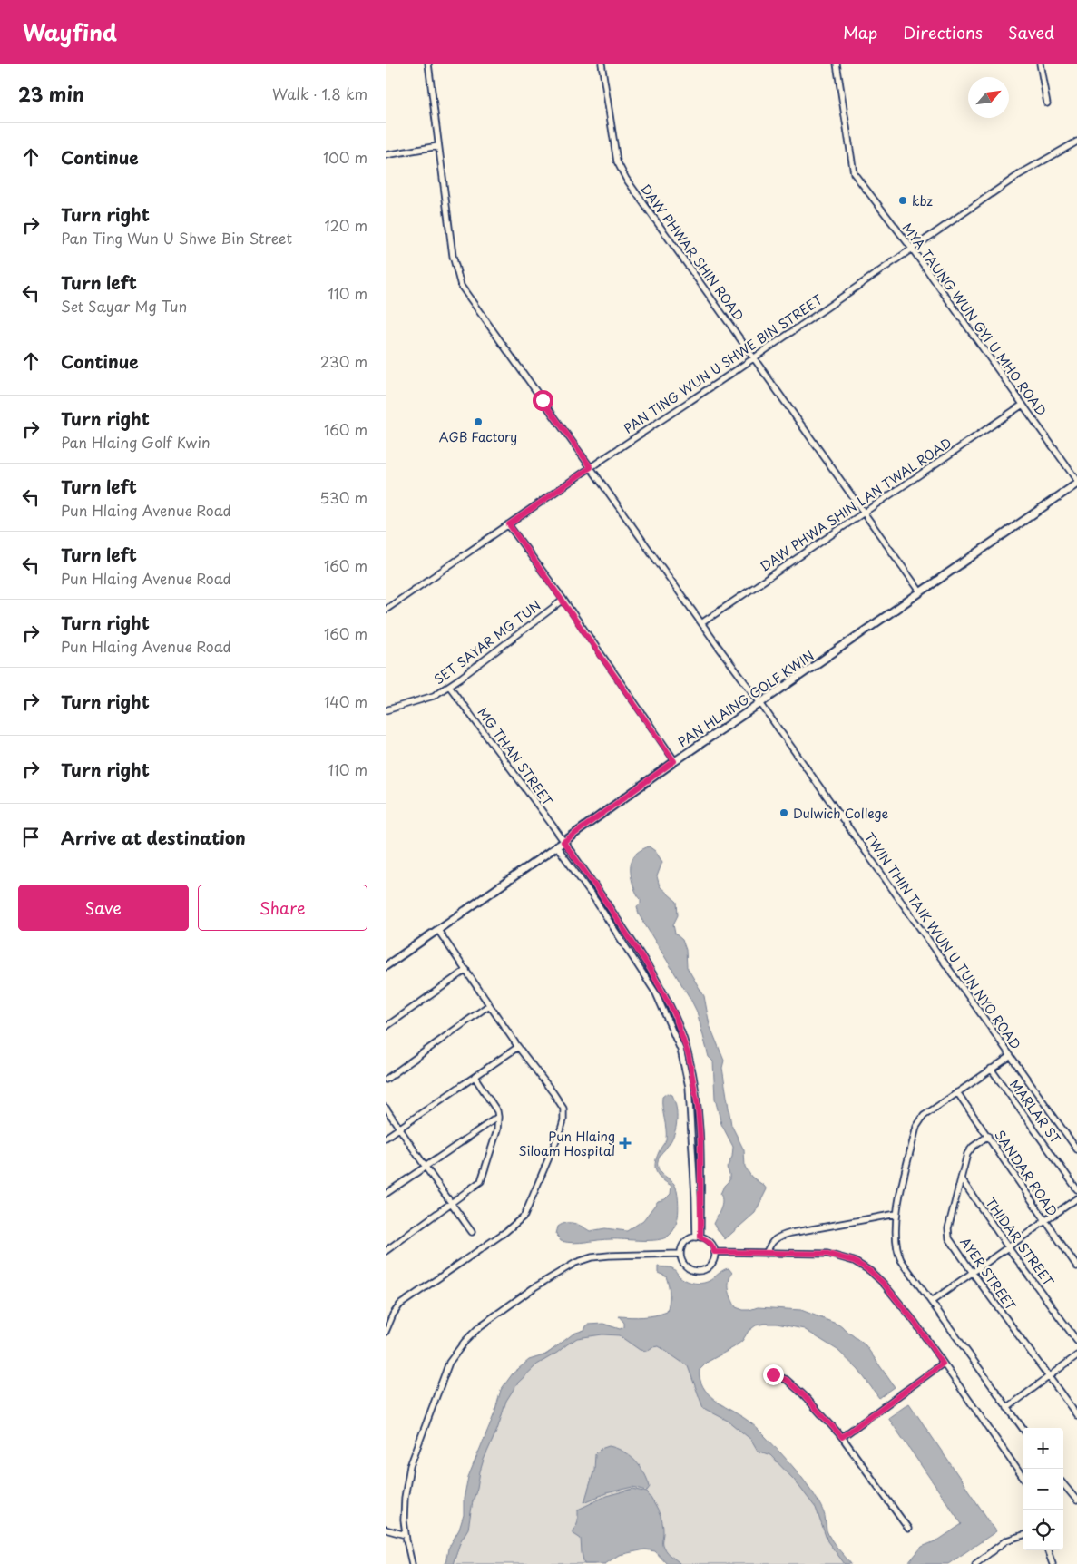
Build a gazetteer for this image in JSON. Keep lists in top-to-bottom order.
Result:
{
  "streets": {
    "street": [
      "DAW PHWAR SHIN ROAD",
      "MYA TAUNG WUN GYI U MHO ROAD",
      "PAN TING WUN U SHWE BIN STREET",
      "DAW PHWA SHIN LAN TWAL ROAD",
      "SET SAYAR MG TUN",
      "PAN HLAING GOLF KWIN",
      "MG THAN STREET",
      "TWIN THIN TAIK WUN U TUN NYO ROAD",
      "MARLAR ST",
      "SANDAR ROAD",
      "THIDAR STREET",
      "AYER STREET"
    ]
  },
  "crossings": [
    ["DAW PHWAR SHIN ROAD", "PAN TING WUN U SHWE BIN STREET"],
    ["DAW PHWAR SHIN ROAD", "DAW PHWA SHIN LAN TWAL ROAD"],
    ["DAW PHWAR SHIN ROAD", "PAN HLAING GOLF KWIN"],
    ["MYA TAUNG WUN GYI U MHO ROAD", "PAN TING WUN U SHWE BIN STREET"],
    ["MYA TAUNG WUN GYI U MHO ROAD", "DAW PHWA SHIN LAN TWAL ROAD"],
    ["MYA TAUNG WUN GYI U MHO ROAD", "PAN HLAING GOLF KWIN"],
    ["PAN TING WUN U SHWE BIN STREET", "TWIN THIN TAIK WUN U TUN NYO ROAD"],
    ["DAW PHWA SHIN LAN TWAL ROAD", "TWIN THIN TAIK WUN U TUN NYO ROAD"],
    ["SET SAYAR MG TUN", "MG THAN STREET"],
    ["PAN HLAING GOLF KWIN", "MG THAN STREET"],
    ["PAN HLAING GOLF KWIN", "TWIN THIN TAIK WUN U TUN NYO ROAD"],
    ["SANDAR ROAD", "AYER STREET"],
    ["THIDAR STREET", "AYER STREET"]
  ],
  "places": {
    "other": ["kbz", "AGB Factory", "Dulwich College"],
    "health": ["Pun Hlaing Siloam Hospital"]
  },
  "north": "top right",
  "page": {
    "header": "Wayfind",
    "nav": ["Map", "Directions", "Saved"],
    "heading": ["23 min", "Walk · 1.8 km"],
    "list": [
      ["Continue", "100 m"],
      ["Turn right", "Pan Ting Wun U Shwe Bin Street", "120 m"],
      ["Turn left", "Set Sayar Mg Tun", "110 m"],
      ["Continue", "230 m"],
      ["Turn right", "Pan Hlaing Golf Kwin", "160 m"],
      ["Turn left", "Pun Hlaing Avenue Road", "530 m"],
      ["Turn left", "Pun Hlaing Avenue Road", "160 m"],
      ["Turn right", "Pun Hlaing Avenue Road", "160 m"],
      ["Turn right", "140 m"],
      ["Turn right", "110 m"],
      "Arrive at destination"
    ],
    "buttons": ["Save", "Share"],
    "map_buttons": ["+", "−"]
  }
}
